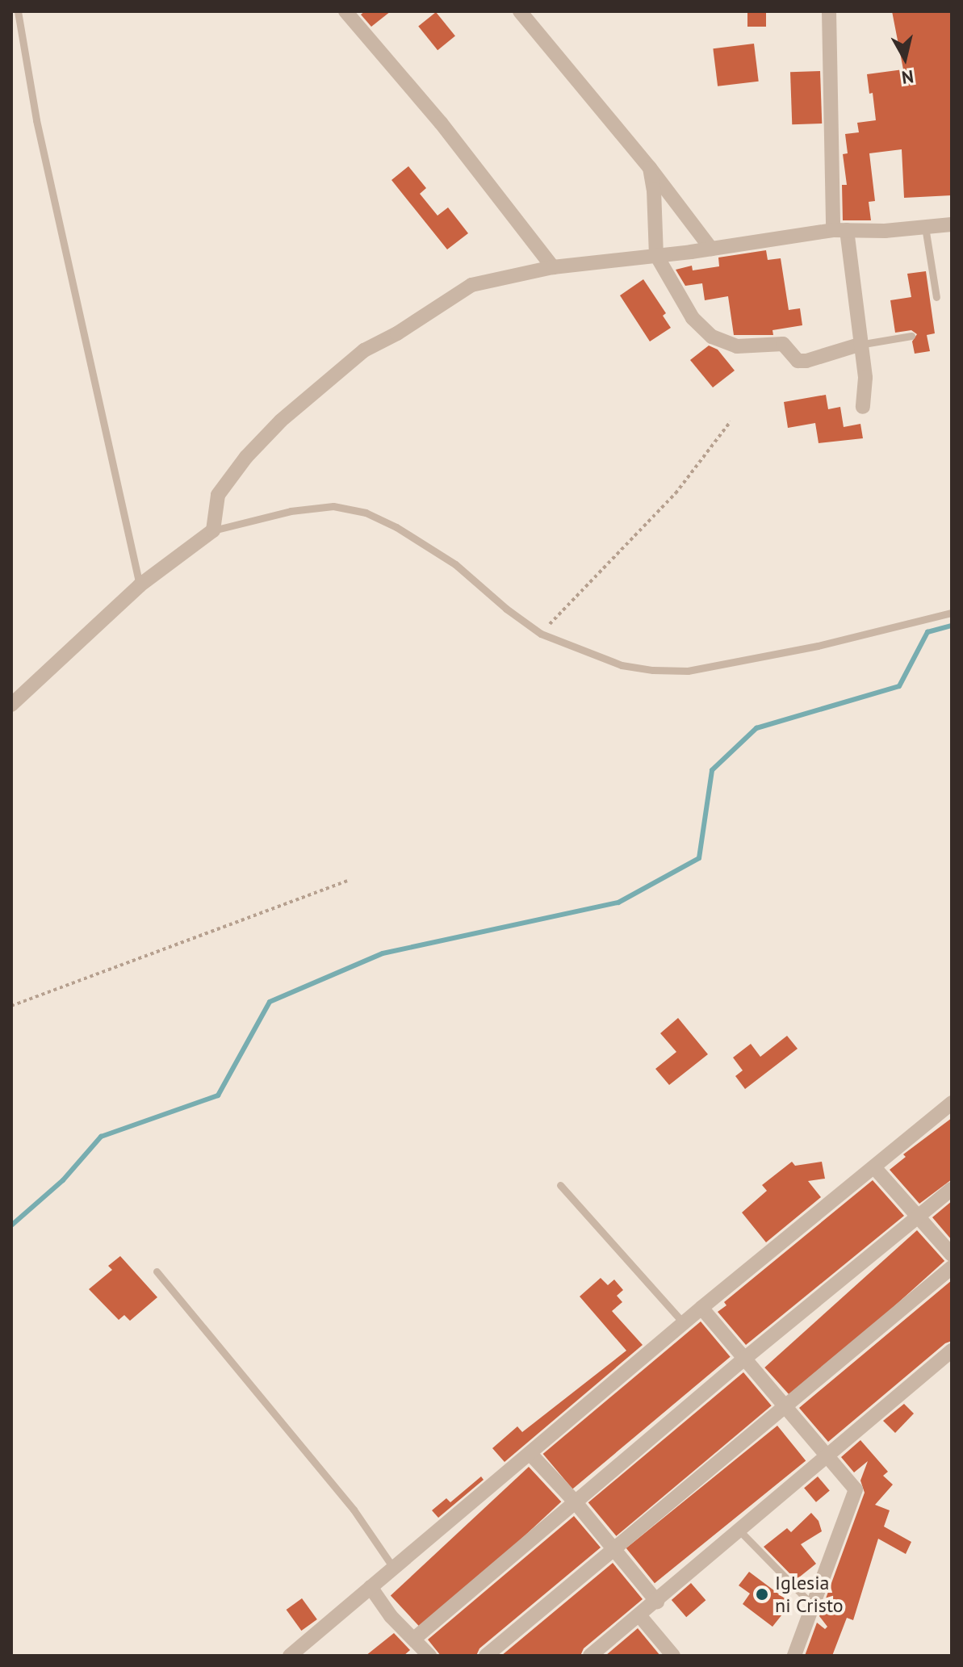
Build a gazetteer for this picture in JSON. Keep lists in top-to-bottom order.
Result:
{
  "places": ["Iglesia ni Cristo"],
  "north": "bottom"
}
